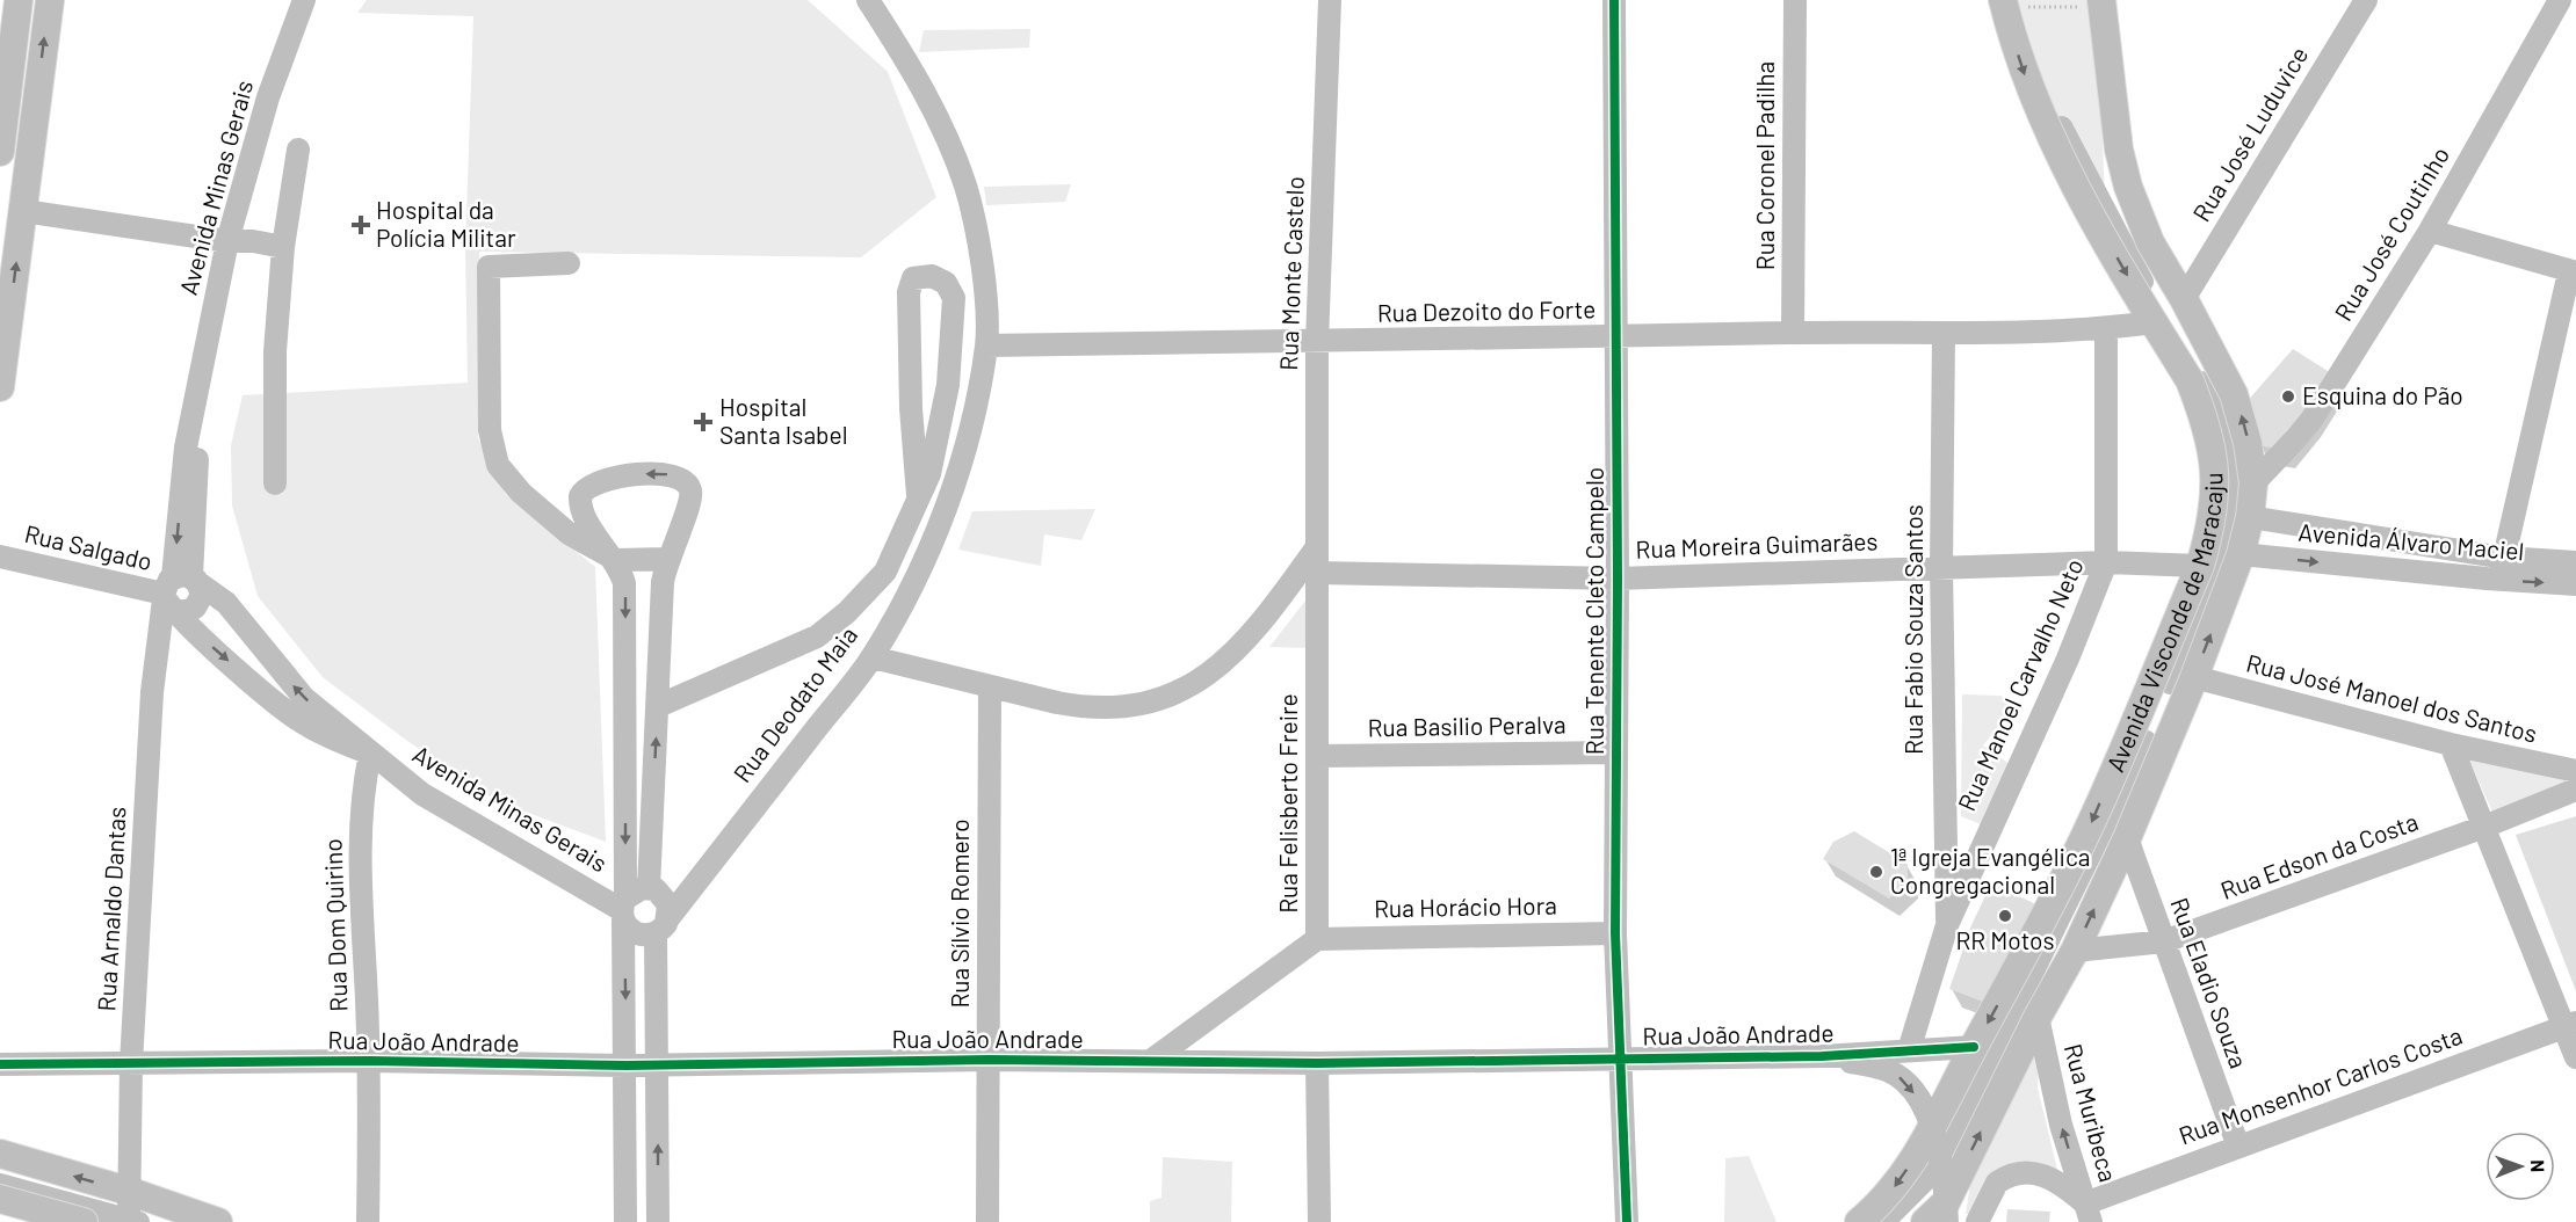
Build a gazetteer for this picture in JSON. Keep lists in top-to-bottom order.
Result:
{
  "streets": {
    "main road": ["Avenida Visconde de Maracaju"],
    "street": [
      "Rua José Luduvice",
      "Rua Coronel Padilha",
      "Avenida Minas Gerais",
      "Rua José Coutinho",
      "Rua Monte Castelo",
      "Rua Dezoito do Forte",
      "Avenida Álvaro Maciel",
      "Rua Moreira Guimarães",
      "Rua Salgado",
      "Rua Tenente Cleto Campelo",
      "Rua Fabio Souza Santos",
      "Rua Manoel Carvalho Neto",
      "Rua José Manoel dos Santos",
      "Rua Deodato Maia",
      "Rua Basilio Peralva",
      "Rua Felisberto Freire",
      "Rua Edson da Costa",
      "Rua Horácio Hora",
      "Rua Arnaldo Dantas",
      "Rua Sílvio Romero",
      "Rua Dom Quirino",
      "Rua Eladio Souza",
      "Rua João Andrade",
      "Rua Monsenhor Carlos Costa",
      "Rua Muribeca"
    ]
  },
  "crossings": [
    ["Rua José Luduvice", "Avenida Visconde de Maracaju"],
    ["Rua Coronel Padilha", "Rua Dezoito do Forte"],
    ["Avenida Minas Gerais", "Rua Salgado"],
    ["Avenida Minas Gerais", "Rua Deodato Maia"],
    ["Avenida Minas Gerais", "Rua Arnaldo Dantas"],
    ["Avenida Minas Gerais", "Rua Dom Quirino"],
    ["Rua José Coutinho", "Avenida Visconde de Maracaju"],
    ["Rua Monte Castelo", "Rua Dezoito do Forte"],
    ["Rua Monte Castelo", "Rua Felisberto Freire"],
    ["Rua Dezoito do Forte", "Rua Tenente Cleto Campelo"],
    ["Rua Dezoito do Forte", "Avenida Visconde de Maracaju"],
    ["Rua Dezoito do Forte", "Rua Fabio Souza Santos"],
    ["Rua Dezoito do Forte", "Rua Manoel Carvalho Neto"],
    ["Rua Dezoito do Forte", "Rua Deodato Maia"],
    ["Avenida Álvaro Maciel", "Avenida Visconde de Maracaju"],
    ["Rua Moreira Guimarães", "Rua Tenente Cleto Campelo"],
    ["Rua Moreira Guimarães", "Avenida Visconde de Maracaju"],
    ["Rua Moreira Guimarães", "Rua Fabio Souza Santos"],
    ["Rua Moreira Guimarães", "Rua Manoel Carvalho Neto"],
    ["Rua Moreira Guimarães", "Rua Felisberto Freire"],
    ["Rua Salgado", "Rua Arnaldo Dantas"],
    ["Rua Tenente Cleto Campelo", "Rua Basilio Peralva"],
    ["Rua Tenente Cleto Campelo", "Rua Horácio Hora"],
    ["Rua Tenente Cleto Campelo", "Rua João Andrade"],
    ["Avenida Visconde de Maracaju", "Rua José Manoel dos Santos"],
    ["Avenida Visconde de Maracaju", "Rua Edson da Costa"],
    ["Avenida Visconde de Maracaju", "Rua Eladio Souza"],
    ["Avenida Visconde de Maracaju", "Rua João Andrade"],
    ["Avenida Visconde de Maracaju", "Rua Muribeca"],
    ["Rua Fabio Souza Santos", "Rua Manoel Carvalho Neto"],
    ["Rua Manoel Carvalho Neto", "Rua João Andrade"],
    ["Rua Basilio Peralva", "Rua Felisberto Freire"],
    ["Rua Felisberto Freire", "Rua Horácio Hora"],
    ["Rua Felisberto Freire", "Rua João Andrade"],
    ["Rua Edson da Costa", "Rua Eladio Souza"],
    ["Rua Arnaldo Dantas", "Rua João Andrade"],
    ["Rua Sílvio Romero", "Rua João Andrade"],
    ["Rua Dom Quirino", "Rua João Andrade"],
    ["Rua Eladio Souza", "Rua Monsenhor Carlos Costa"],
    ["Rua Monsenhor Carlos Costa", "Rua Muribeca"]
  ],
  "places": {
    "health": ["Hospital da Polícia Militar", "Hospital Santa Isabel"],
    "other": ["Esquina do Pão", "1ª Igreja Evangélica Congregacional", "RR Motos"]
  },
  "north": "right"
}
